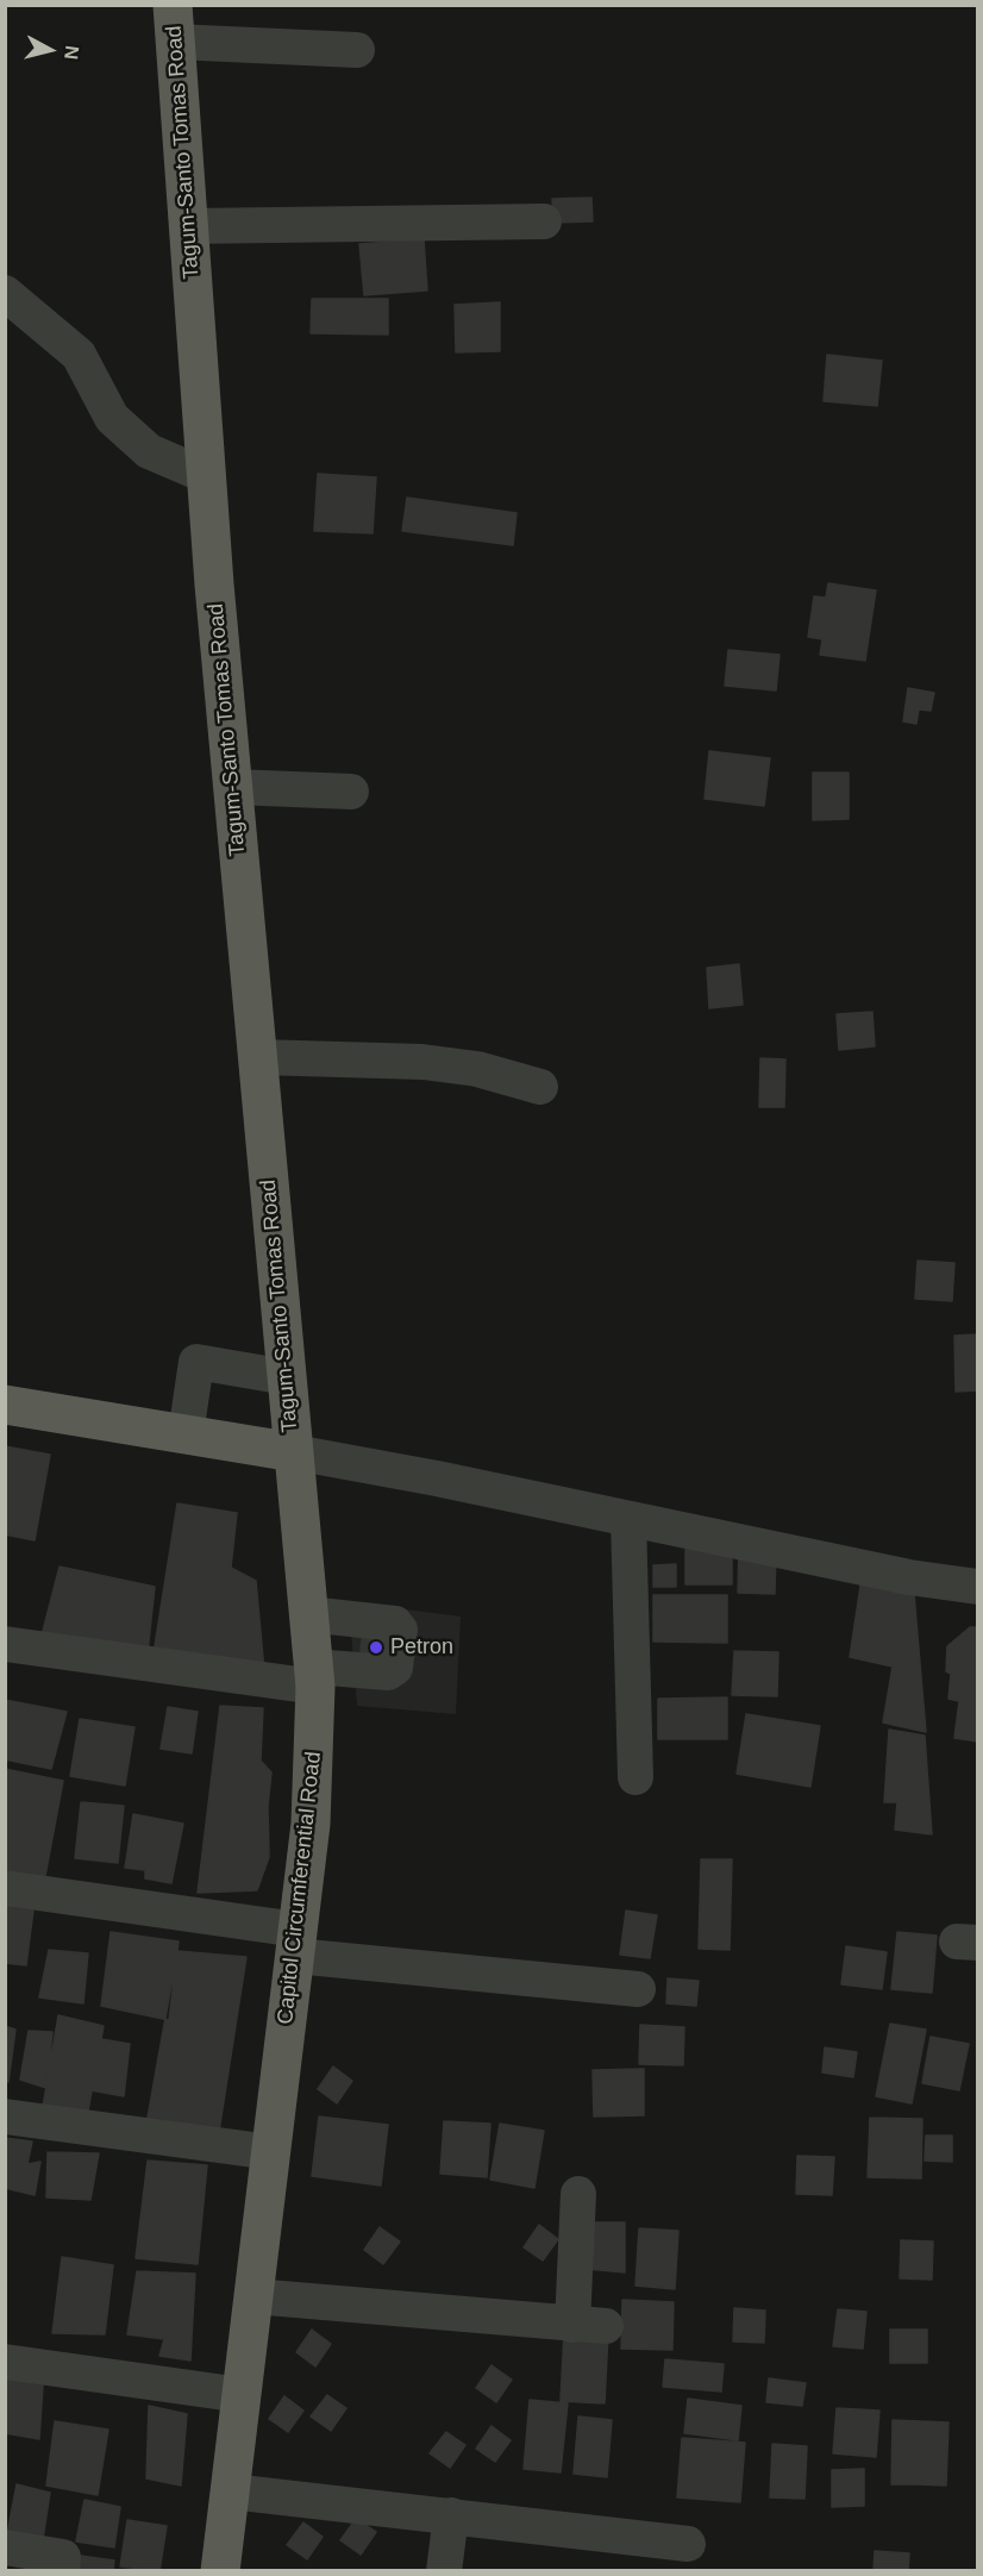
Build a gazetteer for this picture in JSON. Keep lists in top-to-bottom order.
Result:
{
  "streets": {
    "main road": ["Tagum-Santo Tomas Road", "Capitol Circumferential Road"]
  },
  "crossings": [
    ["Tagum-Santo Tomas Road", "Capitol Circumferential Road"]
  ],
  "places": ["Petron"],
  "north": "right"
}
